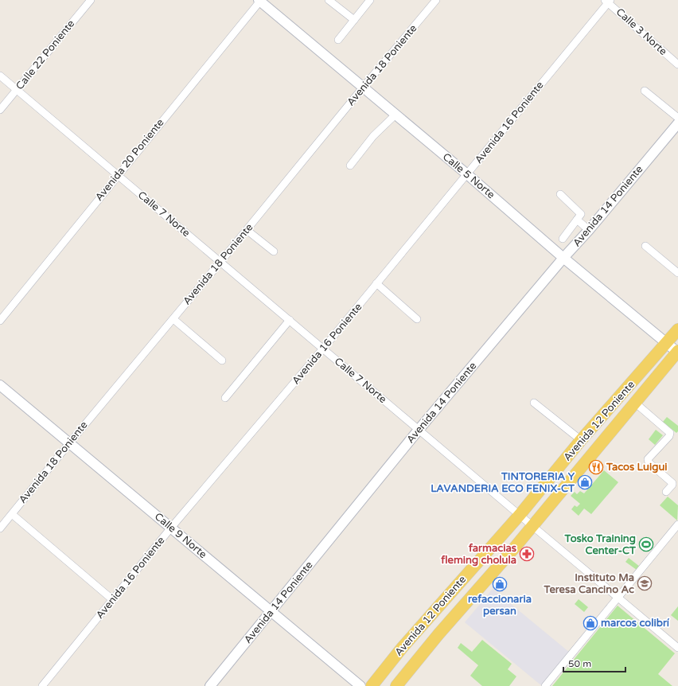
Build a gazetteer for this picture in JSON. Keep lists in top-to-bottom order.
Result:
{
  "streets": {
    "main road": ["Avenida 12 Poniente"],
    "street": [
      "Calle 3 Norte",
      "Calle 22 Poniente",
      "Avenida 18 Poniente",
      "Avenida 16 Poniente",
      "Avenida 20 Poniente",
      "Calle 5 Norte",
      "Avenida 14 Poniente",
      "Calle 7 Norte",
      "Calle 9 Norte"
    ]
  },
  "crossings": [
    ["Calle 3 Norte", "Avenida 16 Poniente"],
    ["Calle 22 Poniente", "Calle 7 Norte"],
    ["Avenida 18 Poniente", "Calle 5 Norte"],
    ["Avenida 18 Poniente", "Calle 7 Norte"],
    ["Avenida 18 Poniente", "Calle 9 Norte"],
    ["Avenida 16 Poniente", "Calle 5 Norte"],
    ["Avenida 16 Poniente", "Calle 7 Norte"],
    ["Avenida 16 Poniente", "Calle 9 Norte"],
    ["Avenida 20 Poniente", "Calle 5 Norte"],
    ["Avenida 20 Poniente", "Calle 7 Norte"],
    ["Calle 5 Norte", "Avenida 14 Poniente"],
    ["Calle 5 Norte", "Avenida 12 Poniente"],
    ["Avenida 14 Poniente", "Calle 7 Norte"],
    ["Avenida 14 Poniente", "Calle 9 Norte"],
    ["Calle 7 Norte", "Avenida 12 Poniente"]
  ],
  "places": {
    "restaurant": ["Tacos Luigui"],
    "shop": ["TINTORERIA Y LAVANDERIA ECO FENIX-CT", "refaccionaria persan", "marcos colibrí"],
    "sports": ["Tosko Training Center-CT"],
    "pharmacy": ["farmacias fleming cholula"],
    "school or university": ["Instituto Ma Teresa Cancino Ac"]
  },
  "scale_bar": "50 m"
}
